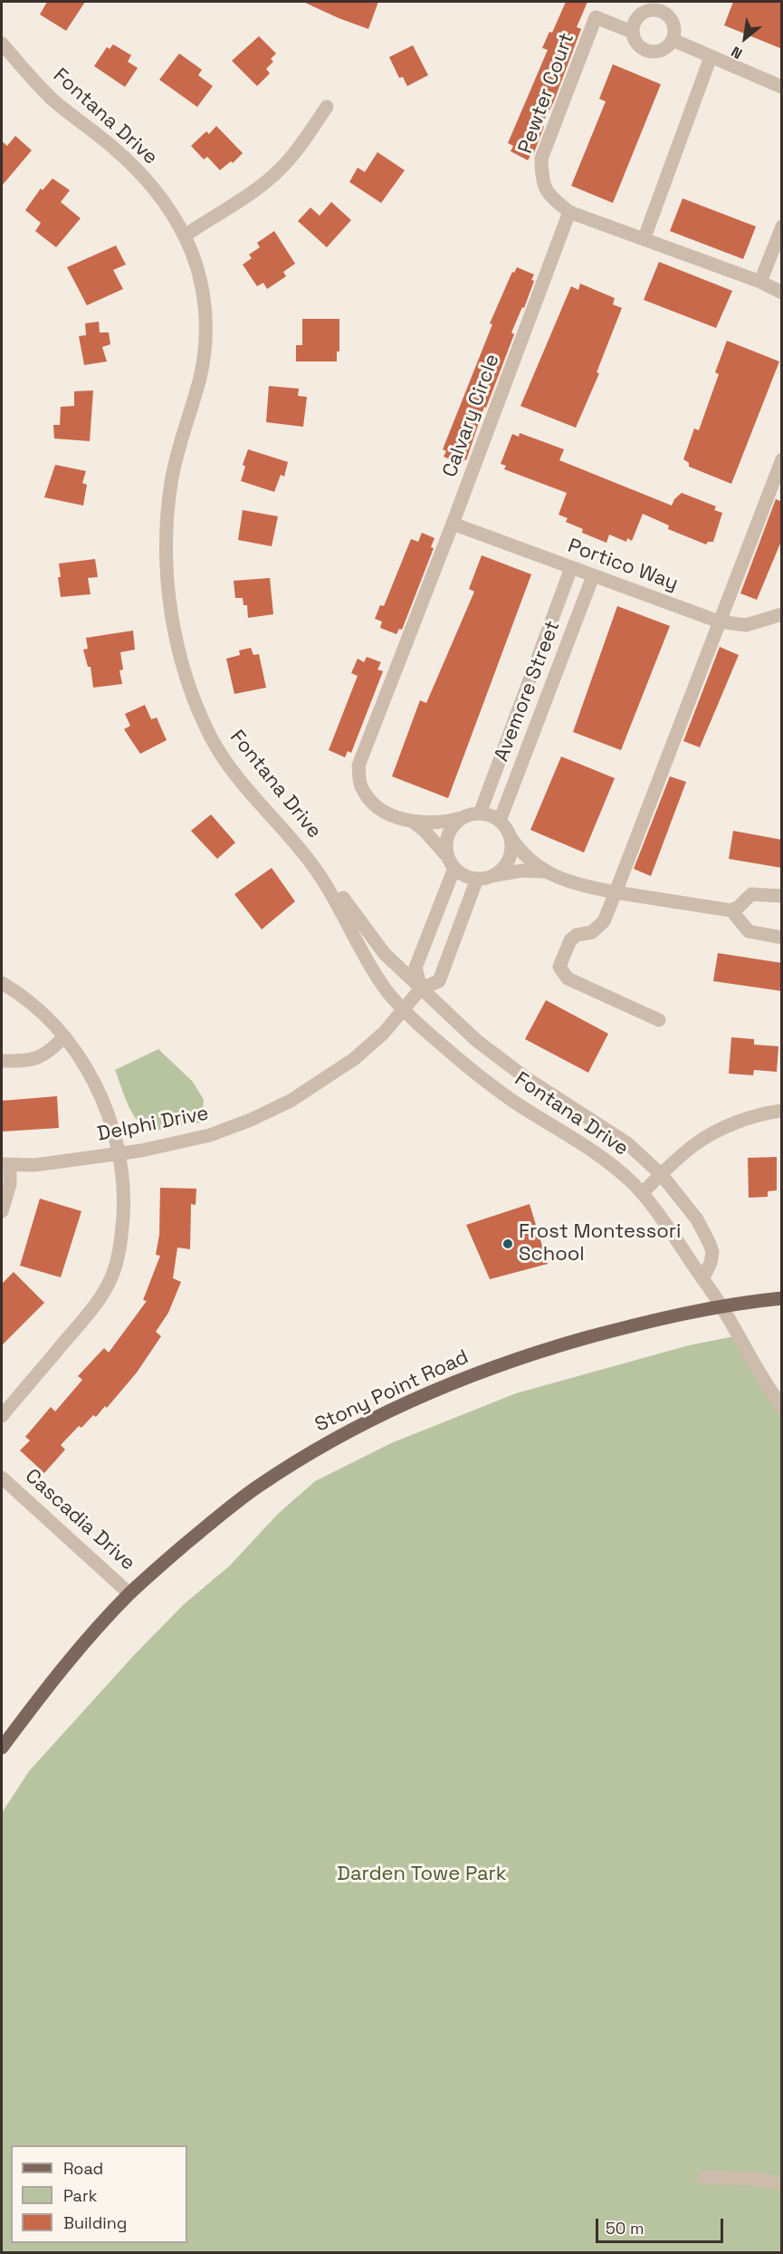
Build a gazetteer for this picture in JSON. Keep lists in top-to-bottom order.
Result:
{
  "streets": {
    "main road": ["Stony Point Road"],
    "street": [
      "Pewter Court",
      "Fontana Drive",
      "Calvary Circle",
      "Portico Way",
      "Avemore Street",
      "Delphi Drive",
      "Cascadia Drive"
    ]
  },
  "crossings": [
    ["Pewter Court", "Calvary Circle"],
    ["Fontana Drive", "Delphi Drive"],
    ["Fontana Drive", "Stony Point Road"],
    ["Calvary Circle", "Portico Way"],
    ["Calvary Circle", "Avemore Street"],
    ["Portico Way", "Avemore Street"],
    ["Stony Point Road", "Cascadia Drive"]
  ],
  "parks": ["Darden Towe Park"],
  "places": ["Frost Montessori School"],
  "legend": ["Road", "Park", "Building"],
  "scale_bar": "50 m",
  "north": "bottom left"
}
